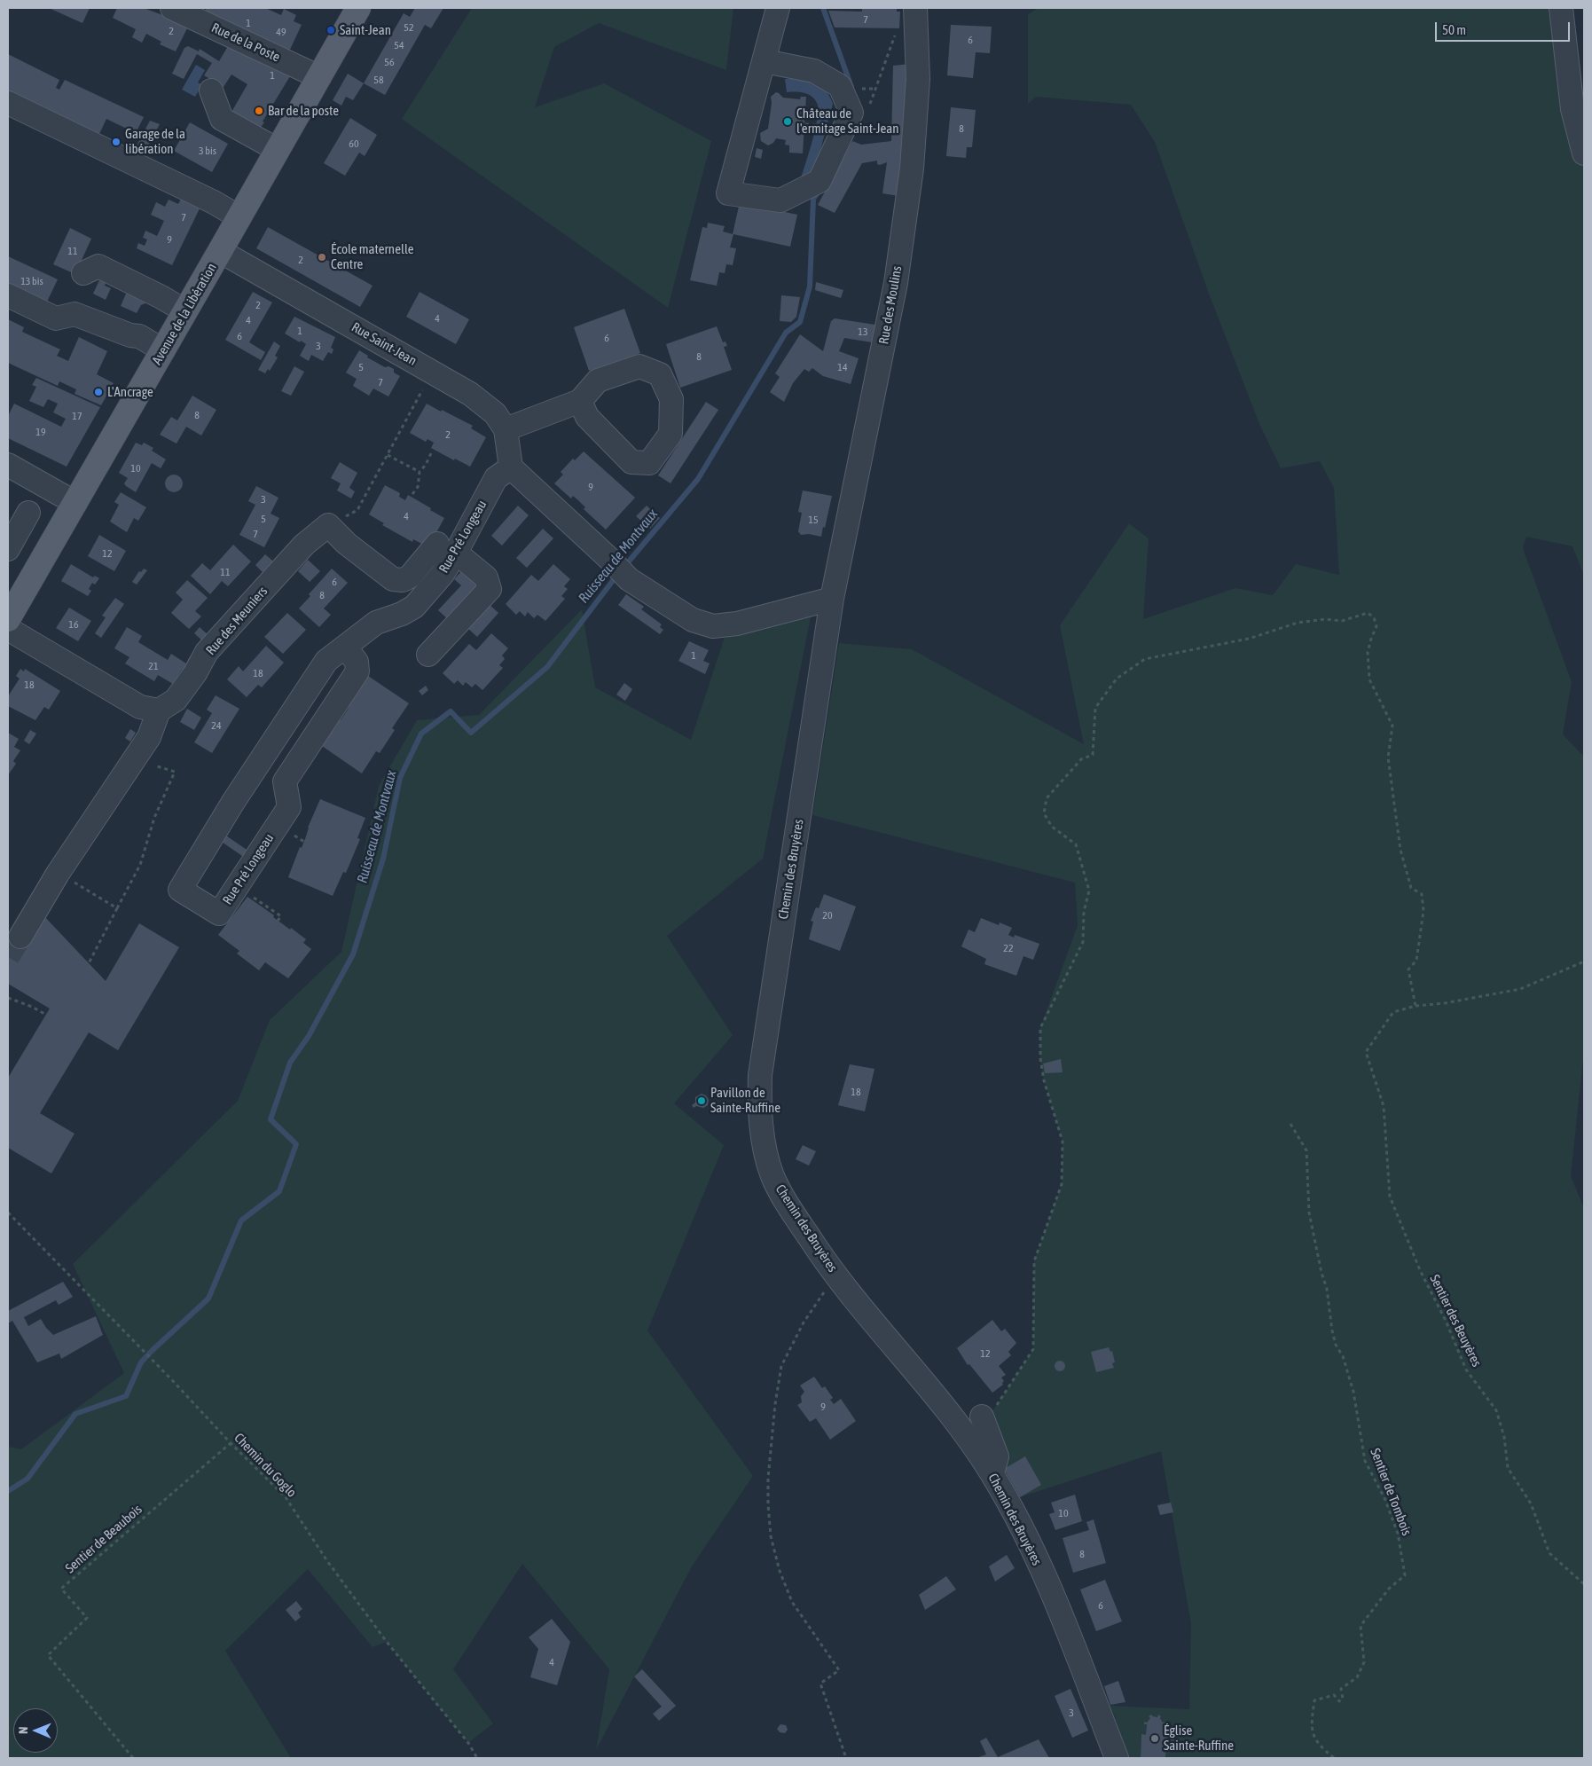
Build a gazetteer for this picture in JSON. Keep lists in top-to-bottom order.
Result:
{
  "streets": {
    "main road": ["Avenue de la Libération"],
    "street": [
      "Rue de la Poste",
      "Rue des Moulins",
      "Rue Saint-Jean",
      "Rue Pré Longeau",
      "Rue des Meuniers",
      "Chemin des Bruyères"
    ],
    "path": [
      "Sentier des Beuyères",
      "Chemin du Goglo",
      "Sentier de Tombois",
      "Sentier de Beaubois"
    ]
  },
  "crossings": [
    ["Rue de la Poste", "Avenue de la Libération"],
    ["Rue des Moulins", "Chemin des Bruyères"],
    ["Avenue de la Libération", "Rue Saint-Jean"],
    ["Rue Saint-Jean", "Rue Pré Longeau"],
    ["Chemin du Goglo", "Sentier de Beaubois"]
  ],
  "water": ["Ruisseau de Montvaux"],
  "places": [
    "Saint-Jean",
    "Bar de la poste",
    "Château de l'ermitage Saint-Jean",
    "Garage de la libération",
    "École maternelle Centre",
    "L'Ancrage",
    "Pavillon de Sainte-Ruffine",
    "Église Sainte-Ruffine"
  ],
  "house_numbers": [
    "7",
    "1",
    "52",
    "2",
    "49",
    "6",
    "54",
    "56",
    "1",
    "58",
    "8",
    "60",
    "3 bis",
    "7",
    "9",
    "11",
    "2",
    "13 bis",
    "2",
    "4",
    "4",
    "1",
    "13",
    "6",
    "6",
    "3",
    "8",
    "5",
    "14",
    "7",
    "8",
    "17",
    "19",
    "2",
    "10",
    "9",
    "3",
    "4",
    "5",
    "15",
    "7",
    "12",
    "11",
    "6",
    "8",
    "16",
    "1",
    "21",
    "18",
    "18",
    "24",
    "20",
    "22",
    "18",
    "12",
    "9",
    "10",
    "8",
    "6",
    "4",
    "3"
  ],
  "scale_bar": "50 m",
  "north": "left"
}
